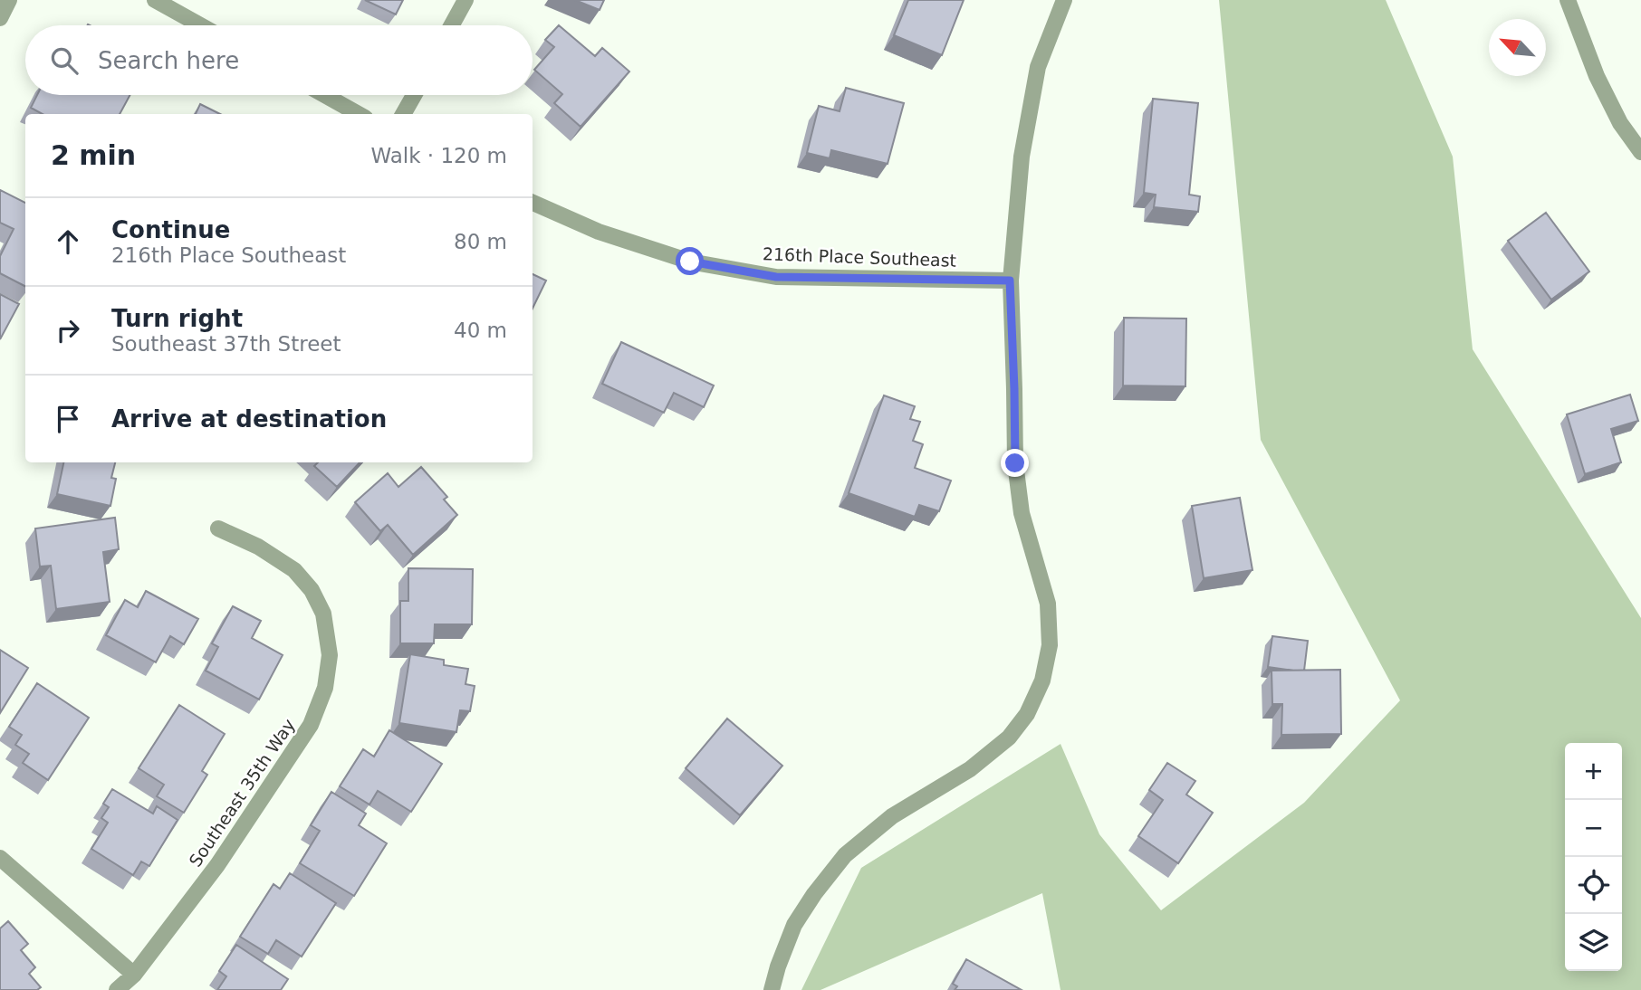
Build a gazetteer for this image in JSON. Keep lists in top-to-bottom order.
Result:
{
  "streets": {
    "street": ["216th Place Southeast", "Southeast 35th Way"]
  },
  "north": "top left",
  "page": {
    "search": "Search here",
    "heading": ["2 min", "Walk · 120 m"],
    "list": [
      ["Continue", "216th Place Southeast", "80 m"],
      ["Turn right", "Southeast 37th Street", "40 m"],
      "Arrive at destination"
    ],
    "map_buttons": ["+", "−"]
  }
}
